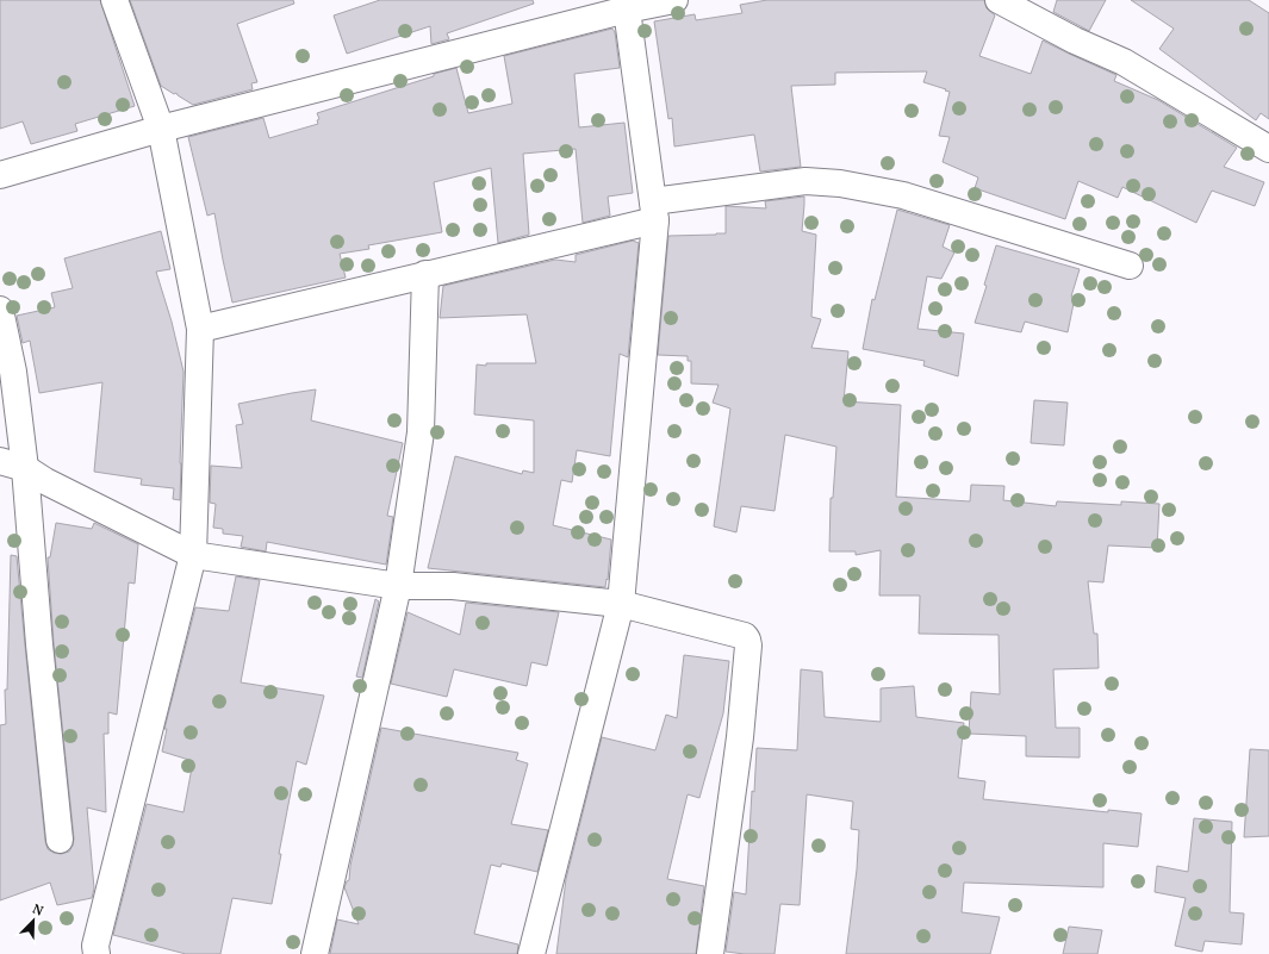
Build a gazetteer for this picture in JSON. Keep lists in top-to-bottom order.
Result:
{
  "north": "top right"
}
